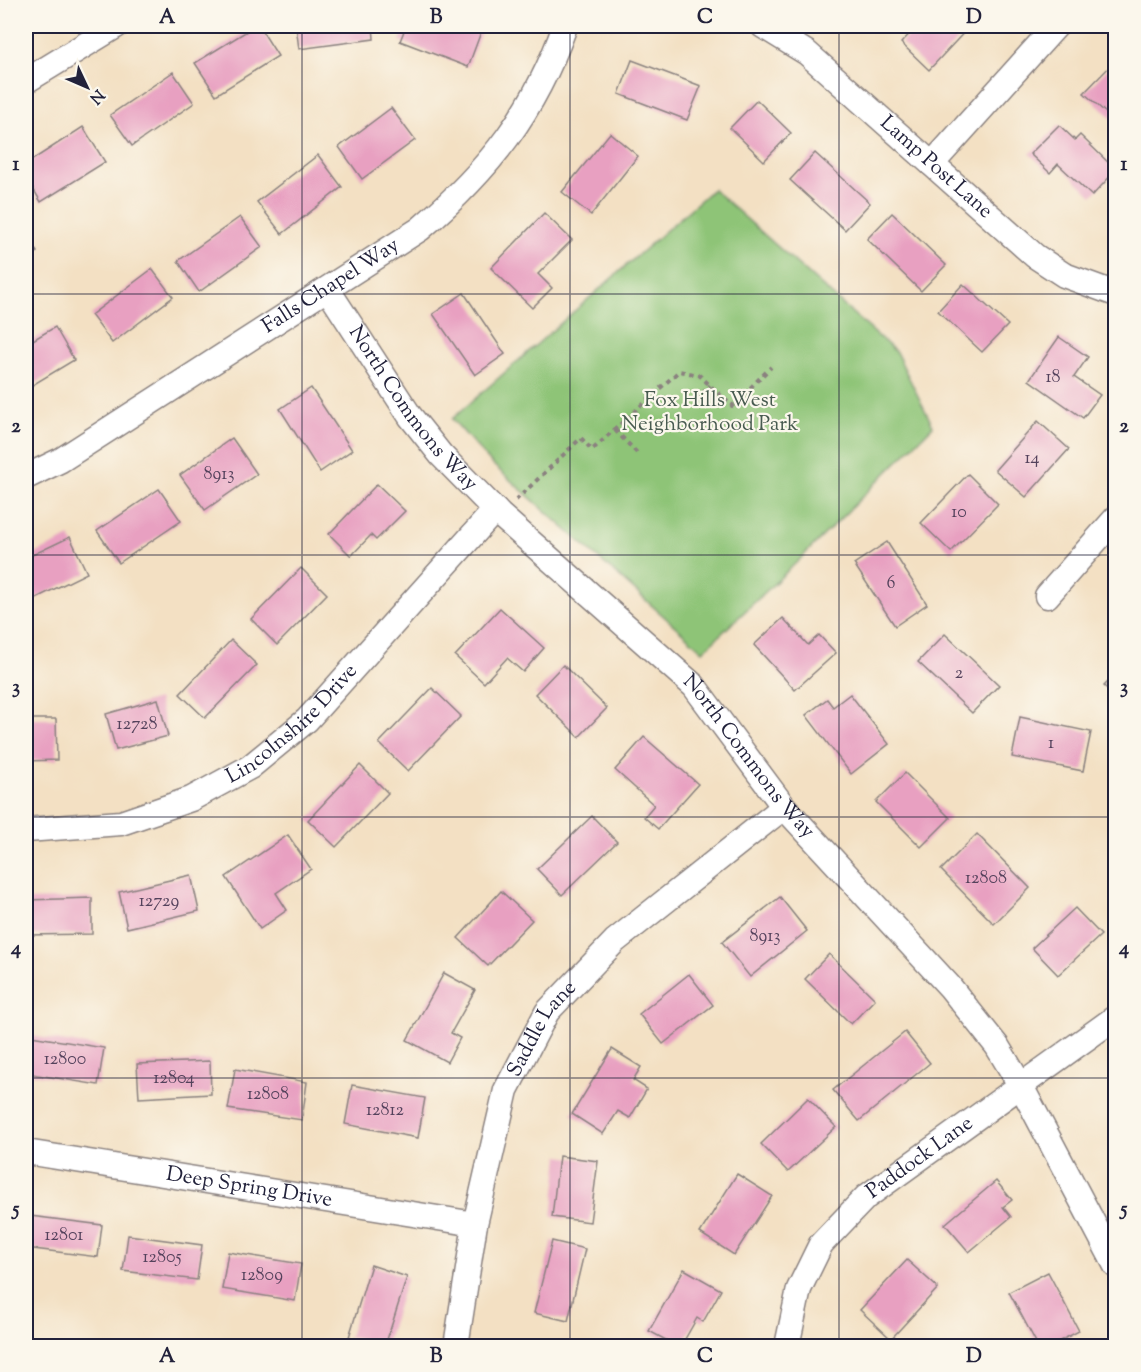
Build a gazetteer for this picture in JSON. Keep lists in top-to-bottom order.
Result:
{
  "streets": {
    "street": [
      "Lamp Post Lane",
      "Falls Chapel Way",
      "North Commons Way",
      "Lincolnshire Drive",
      "Saddle Lane",
      "Paddock Lane",
      "Deep Spring Drive"
    ]
  },
  "crossings": [
    ["Falls Chapel Way", "North Commons Way"],
    ["North Commons Way", "Lincolnshire Drive"],
    ["North Commons Way", "Saddle Lane"],
    ["North Commons Way", "Paddock Lane"],
    ["Saddle Lane", "Deep Spring Drive"]
  ],
  "parks": ["Fox Hills West Neighborhood Park"],
  "house_numbers": [
    "18",
    "14",
    "8913",
    "10",
    "6",
    "2",
    "12728",
    "1",
    "12808",
    "12729",
    "8913",
    "12800",
    "12804",
    "12808",
    "12812",
    "12801",
    "12805",
    "12809"
  ],
  "north": "bottom right",
  "grid": {
    "columns": [
      "A",
      "B",
      "C",
      "D"
    ],
    "rows": [
      "1",
      "2",
      "3",
      "4",
      "5"
    ]
  }
}
